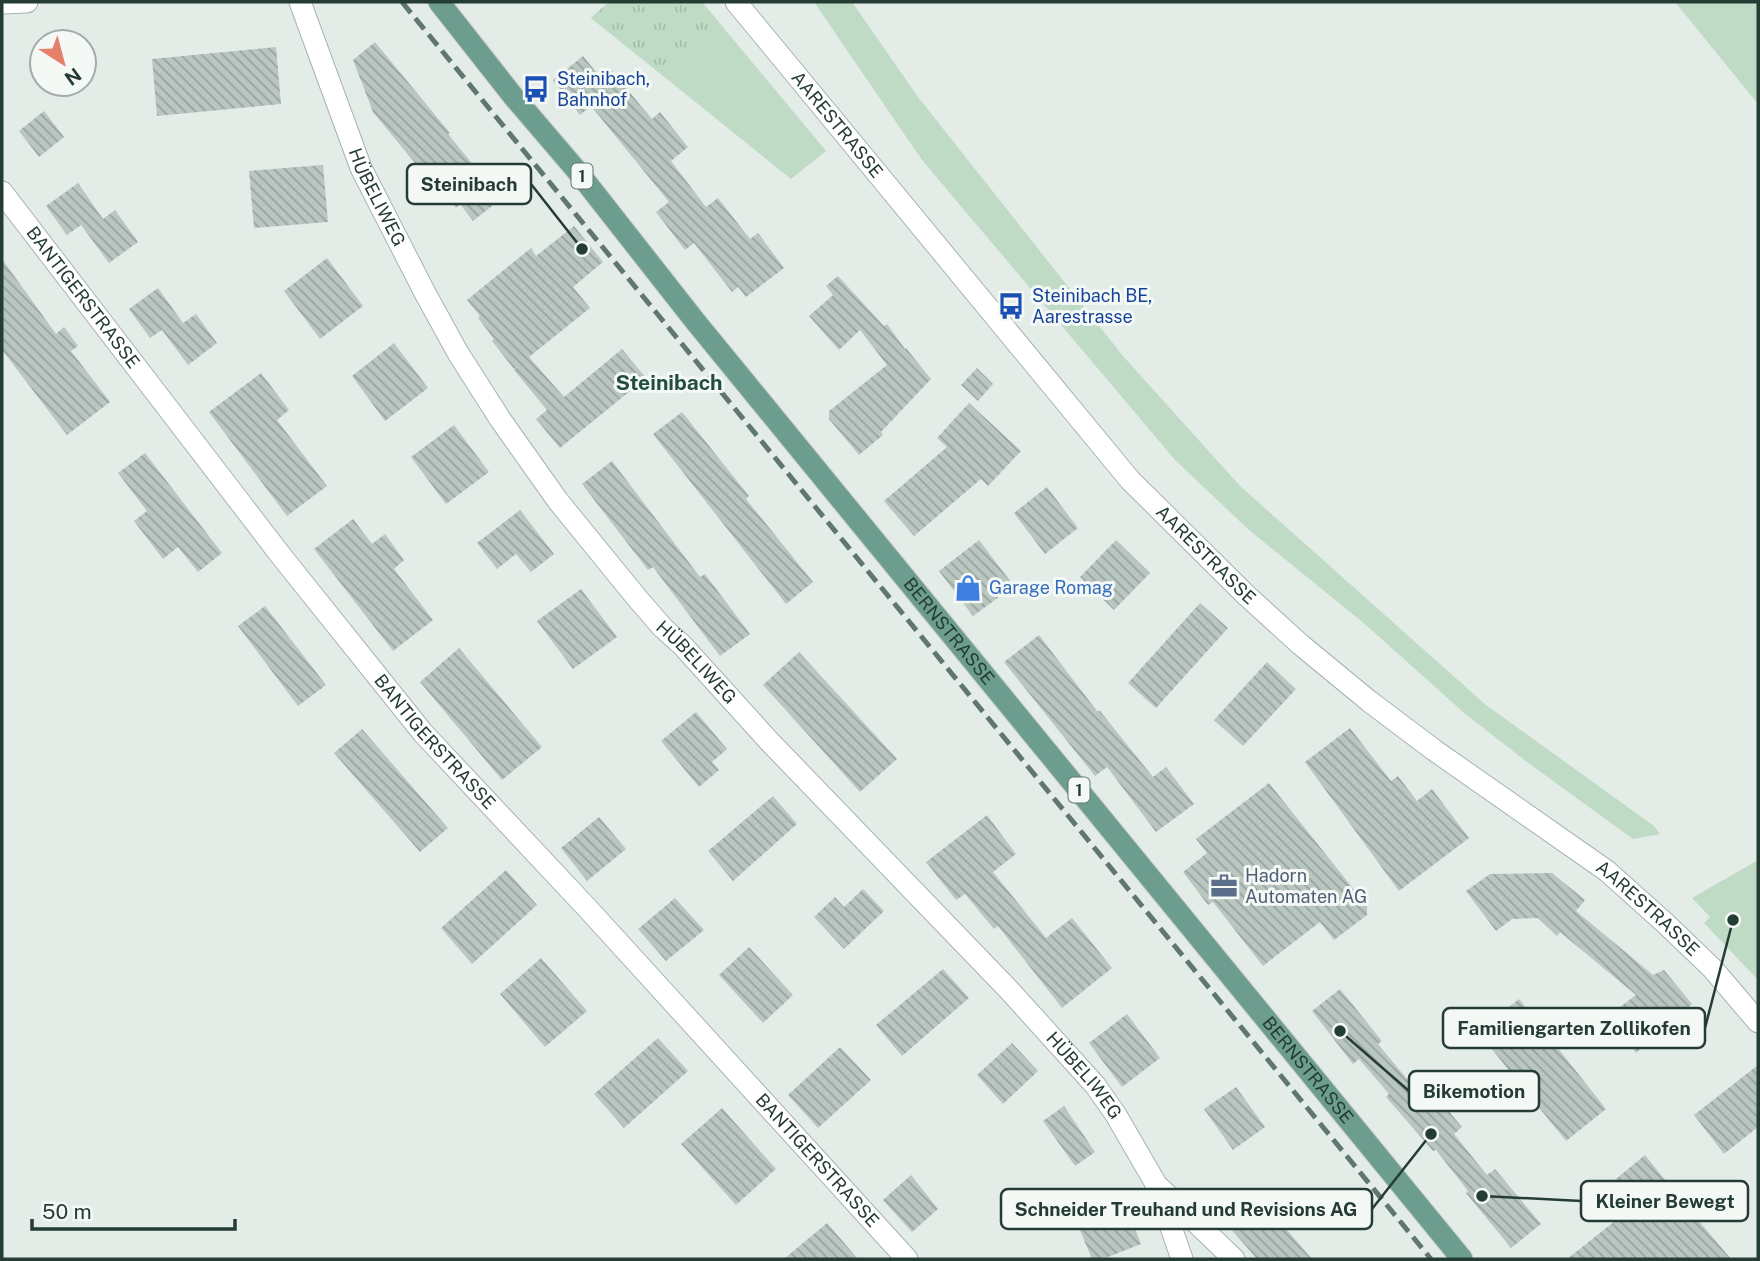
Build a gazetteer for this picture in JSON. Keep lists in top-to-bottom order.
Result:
{
  "streets": {
    "main road": ["1", "BERNSTRASSE"],
    "street": ["AARESTRASSE", "HÜBELIWEG", "BANTIGERSTRASSE"]
  },
  "districts": ["Steinibach"],
  "places": {
    "bus stop": ["Steinibach, Bahnhof", "Steinibach BE, Aarestrasse"],
    "other": [
      "Steinibach",
      "Familiengarten Zollikofen",
      "Bikemotion",
      "Schneider Treuhand und Revisions AG",
      "Kleiner Bewegt"
    ],
    "shop": ["Garage Romag"],
    "office": ["Hadorn Automaten AG"]
  },
  "scale_bar": "50 m",
  "north": "bottom right"
}
